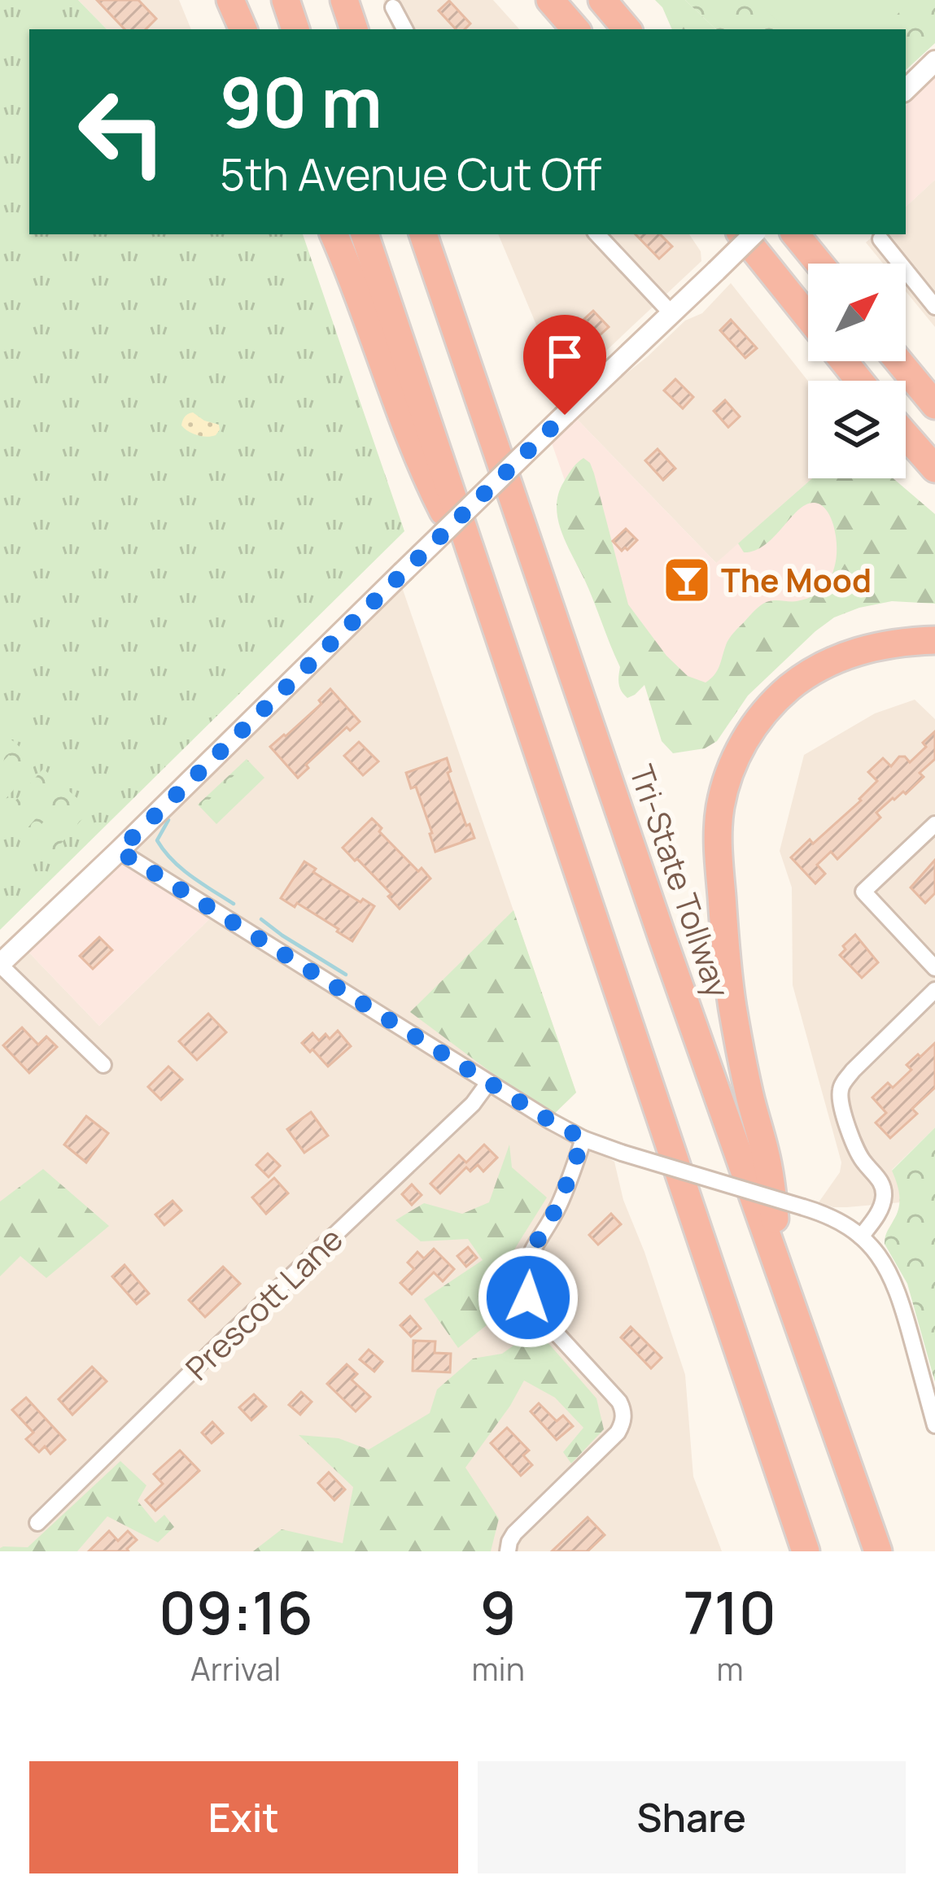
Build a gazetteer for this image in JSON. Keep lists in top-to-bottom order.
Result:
{
  "streets": {
    "highway": ["Tri-State Tollway"],
    "street": ["Prescott Lane"]
  },
  "places": {
    "bar": ["The Mood"]
  },
  "north": "top right",
  "page": {
    "turn": ["90 m", "5th Avenue Cut Off"],
    "eta": [
      "09:16",
      "Arrival",
      "9",
      "min",
      "710",
      "m"
    ],
    "buttons": ["Exit", "Share"]
  }
}
